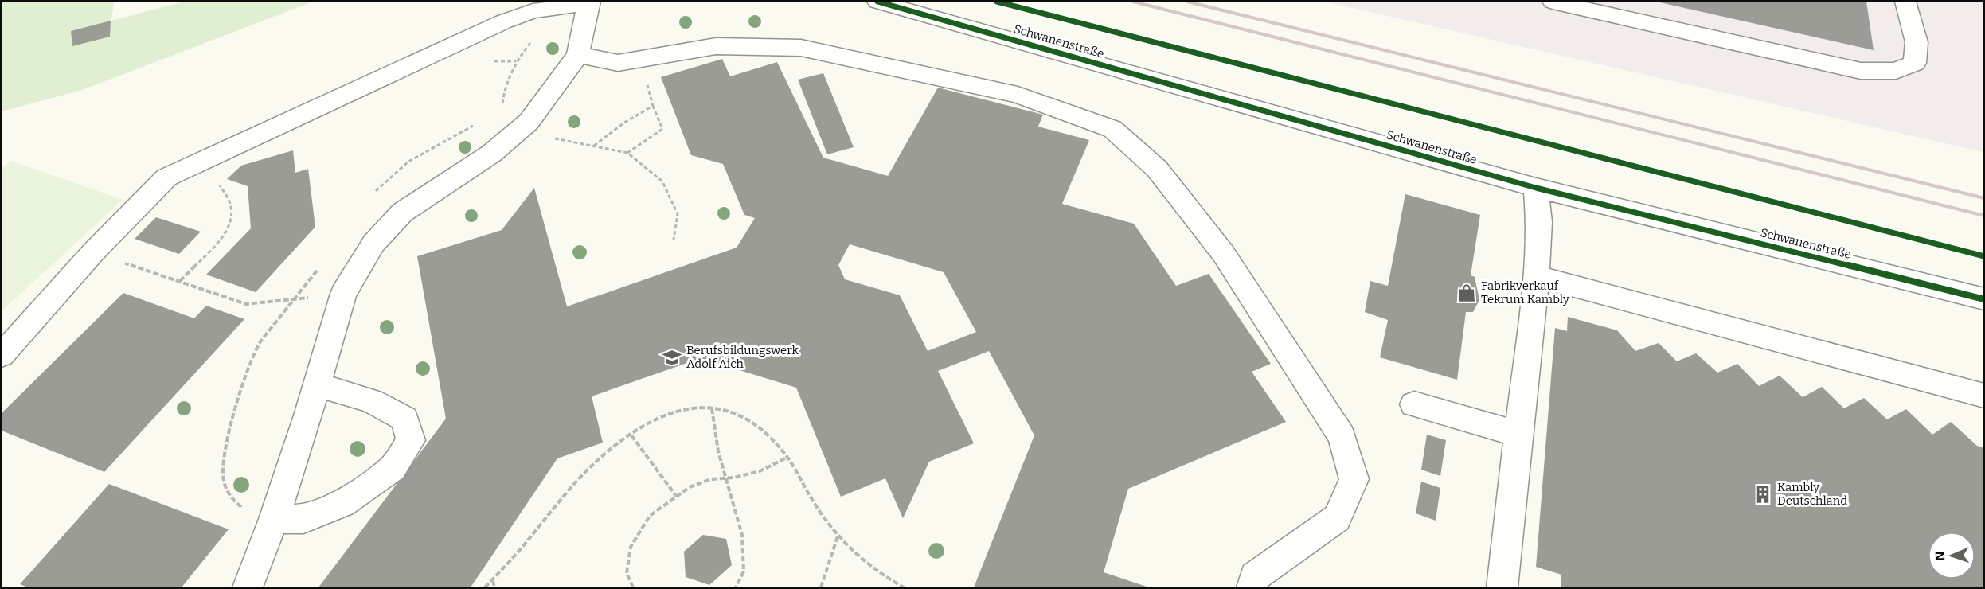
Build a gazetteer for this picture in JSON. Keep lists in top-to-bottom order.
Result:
{
  "streets": {
    "street": ["Schwanenstraße"]
  },
  "places": {
    "shop": ["Fabrikverkauf Tekrum Kambly"],
    "school or university": ["Berufsbildungswerk Adolf Aich"],
    "building": ["Kambly Deutschland"]
  },
  "north": "left"
}
